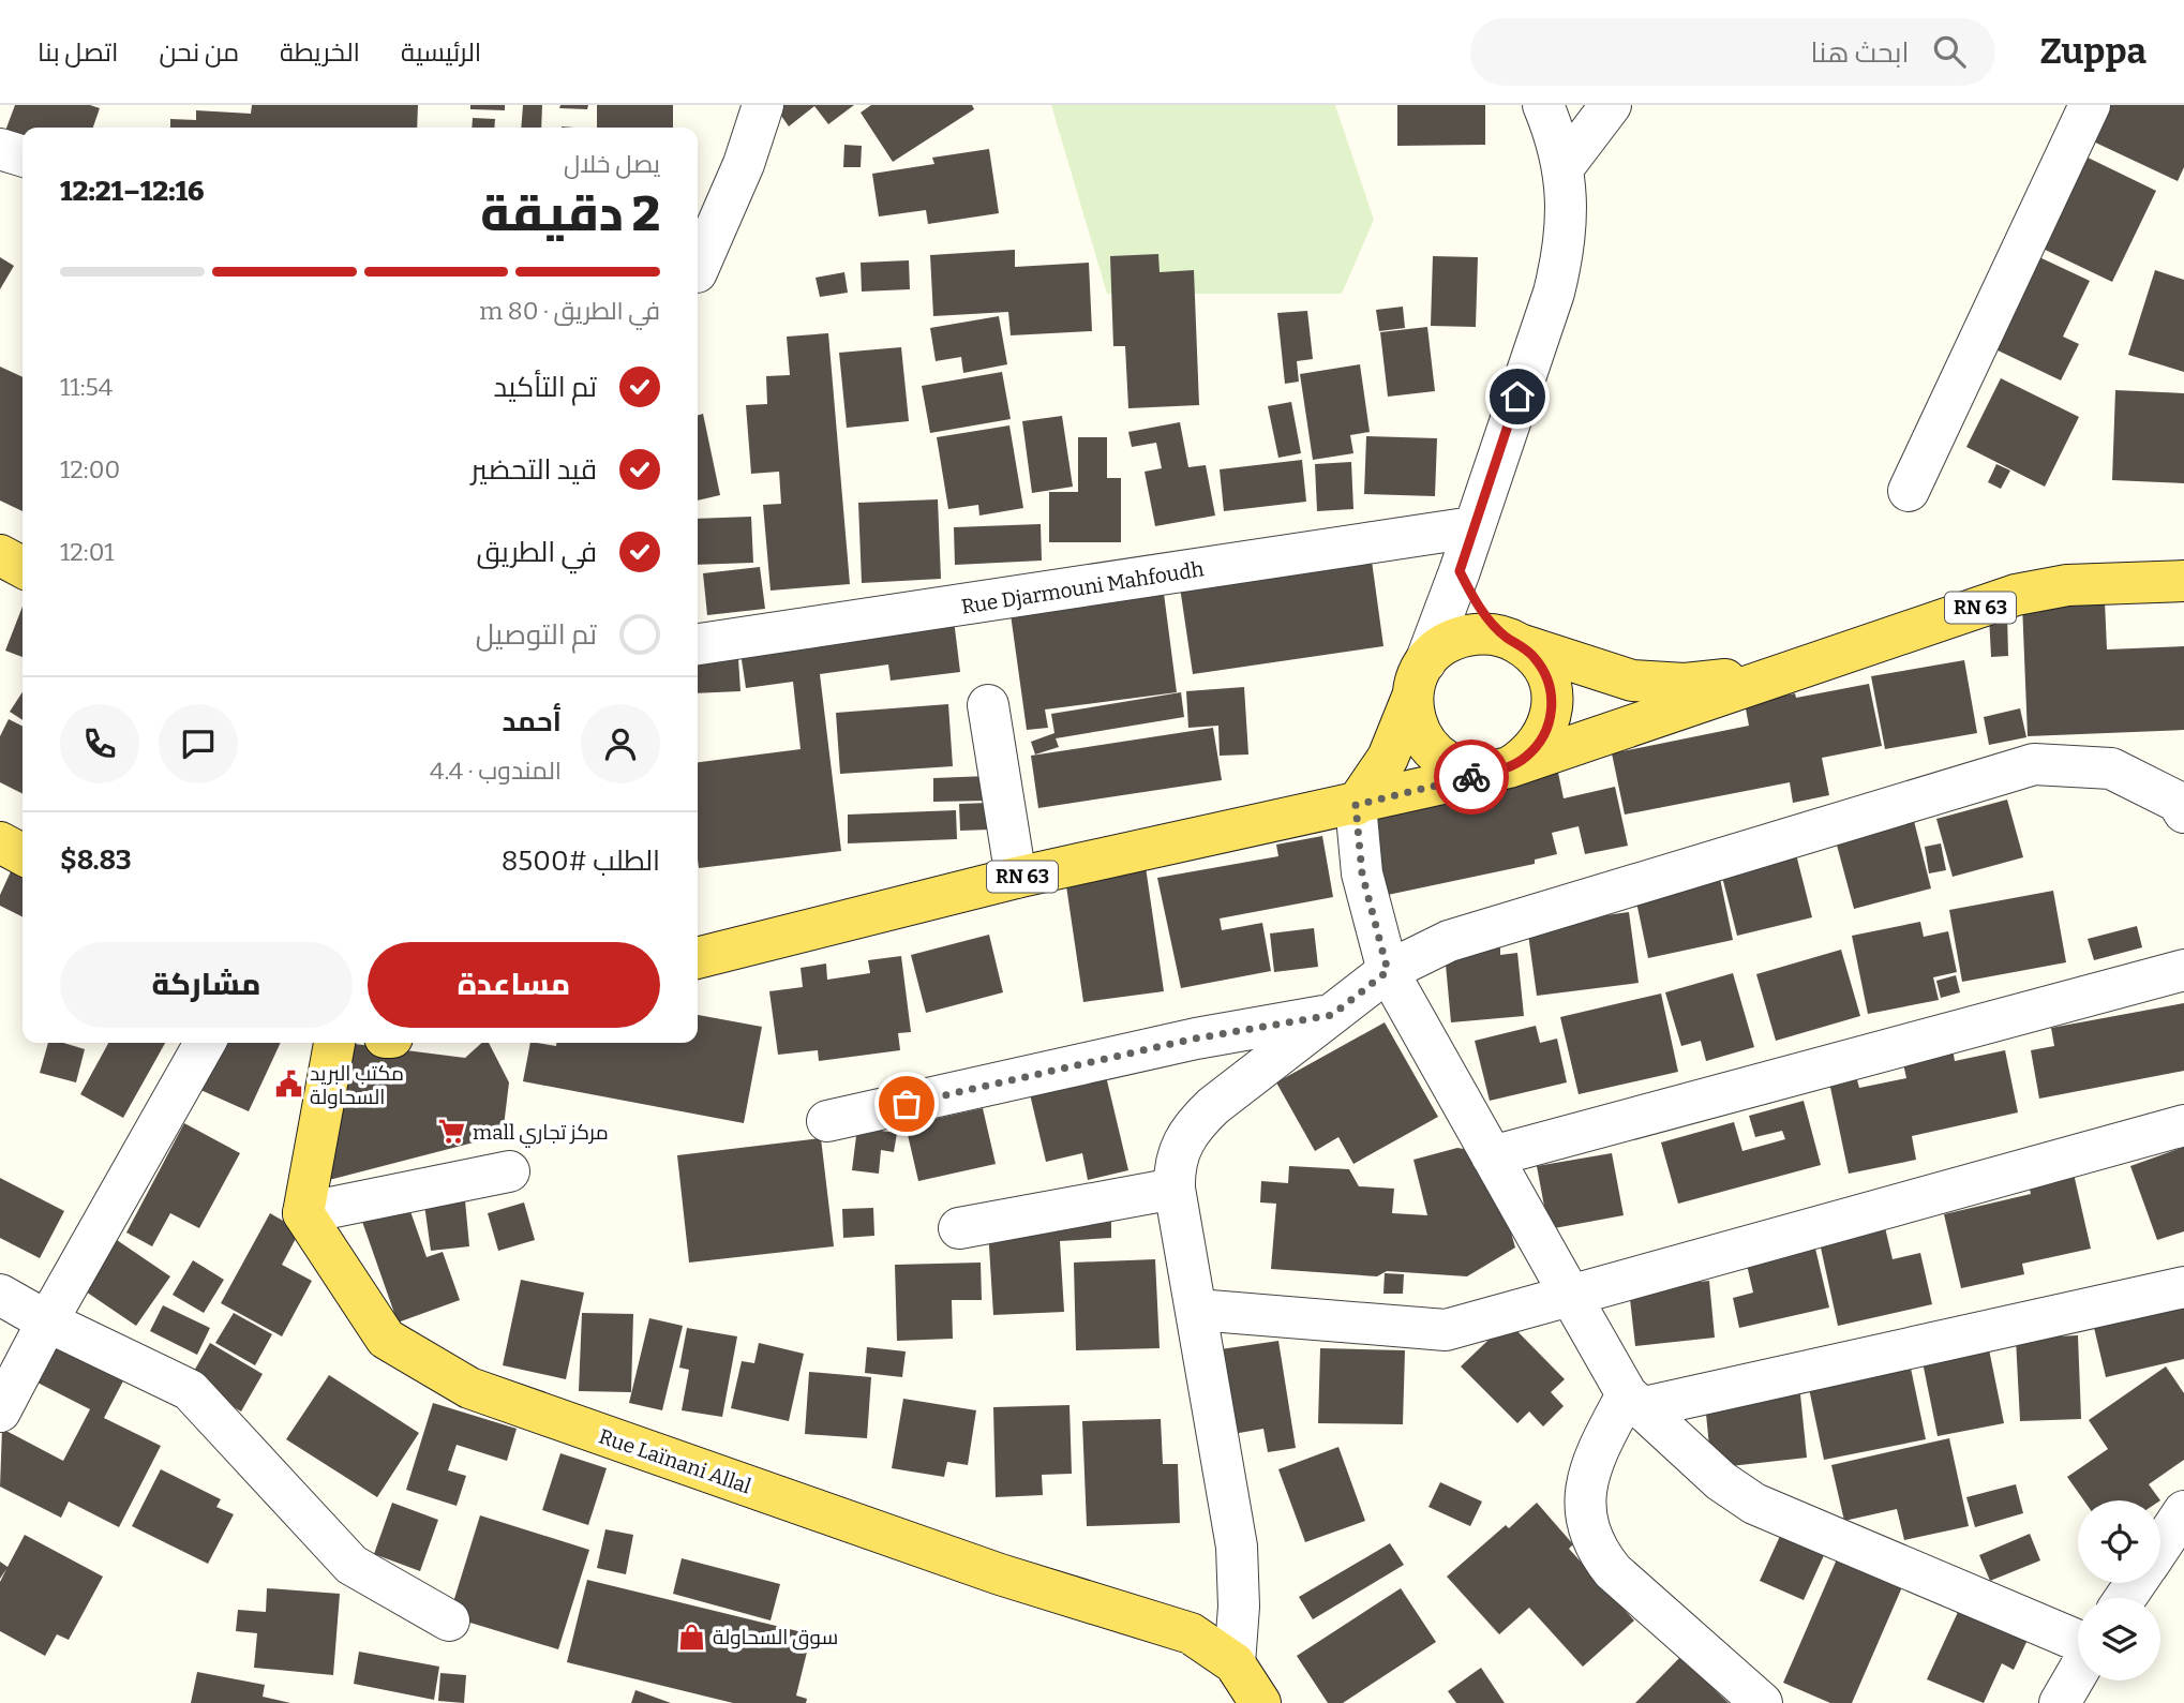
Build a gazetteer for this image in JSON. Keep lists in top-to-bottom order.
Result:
{
  "streets": {
    "main road": ["RN 63", "Rue Laïnani Allal"],
    "street": ["Rue Djarmouni Mahfoudh"]
  },
  "places": {
    "public building": ["مكتب البريد السحاولة"],
    "supermarket": ["mall مركز تجاري"],
    "shop": ["سوق السحاولة"]
  },
  "page": {
    "header": "Zuppa",
    "search": "ابحث هنا",
    "nav": [
      "الرئيسية",
      "الخريطة",
      "من نحن",
      "اتصل بنا"
    ],
    "heading": ["2 دقيقة", "يصل خلال", "12:16–12:21"],
    "panel": [
      "أحمد",
      "المندوب · 4.4",
      "الطلب #8500",
      "$8.83"
    ],
    "bar": "في الطريق · 80 m",
    "list": [
      ["تم التأكيد", "11:54"],
      ["قيد التحضير", "12:00"],
      ["في الطريق", "12:01"],
      "تم التوصيل"
    ],
    "buttons": ["مساعدة", "مشاركة"]
  }
}
